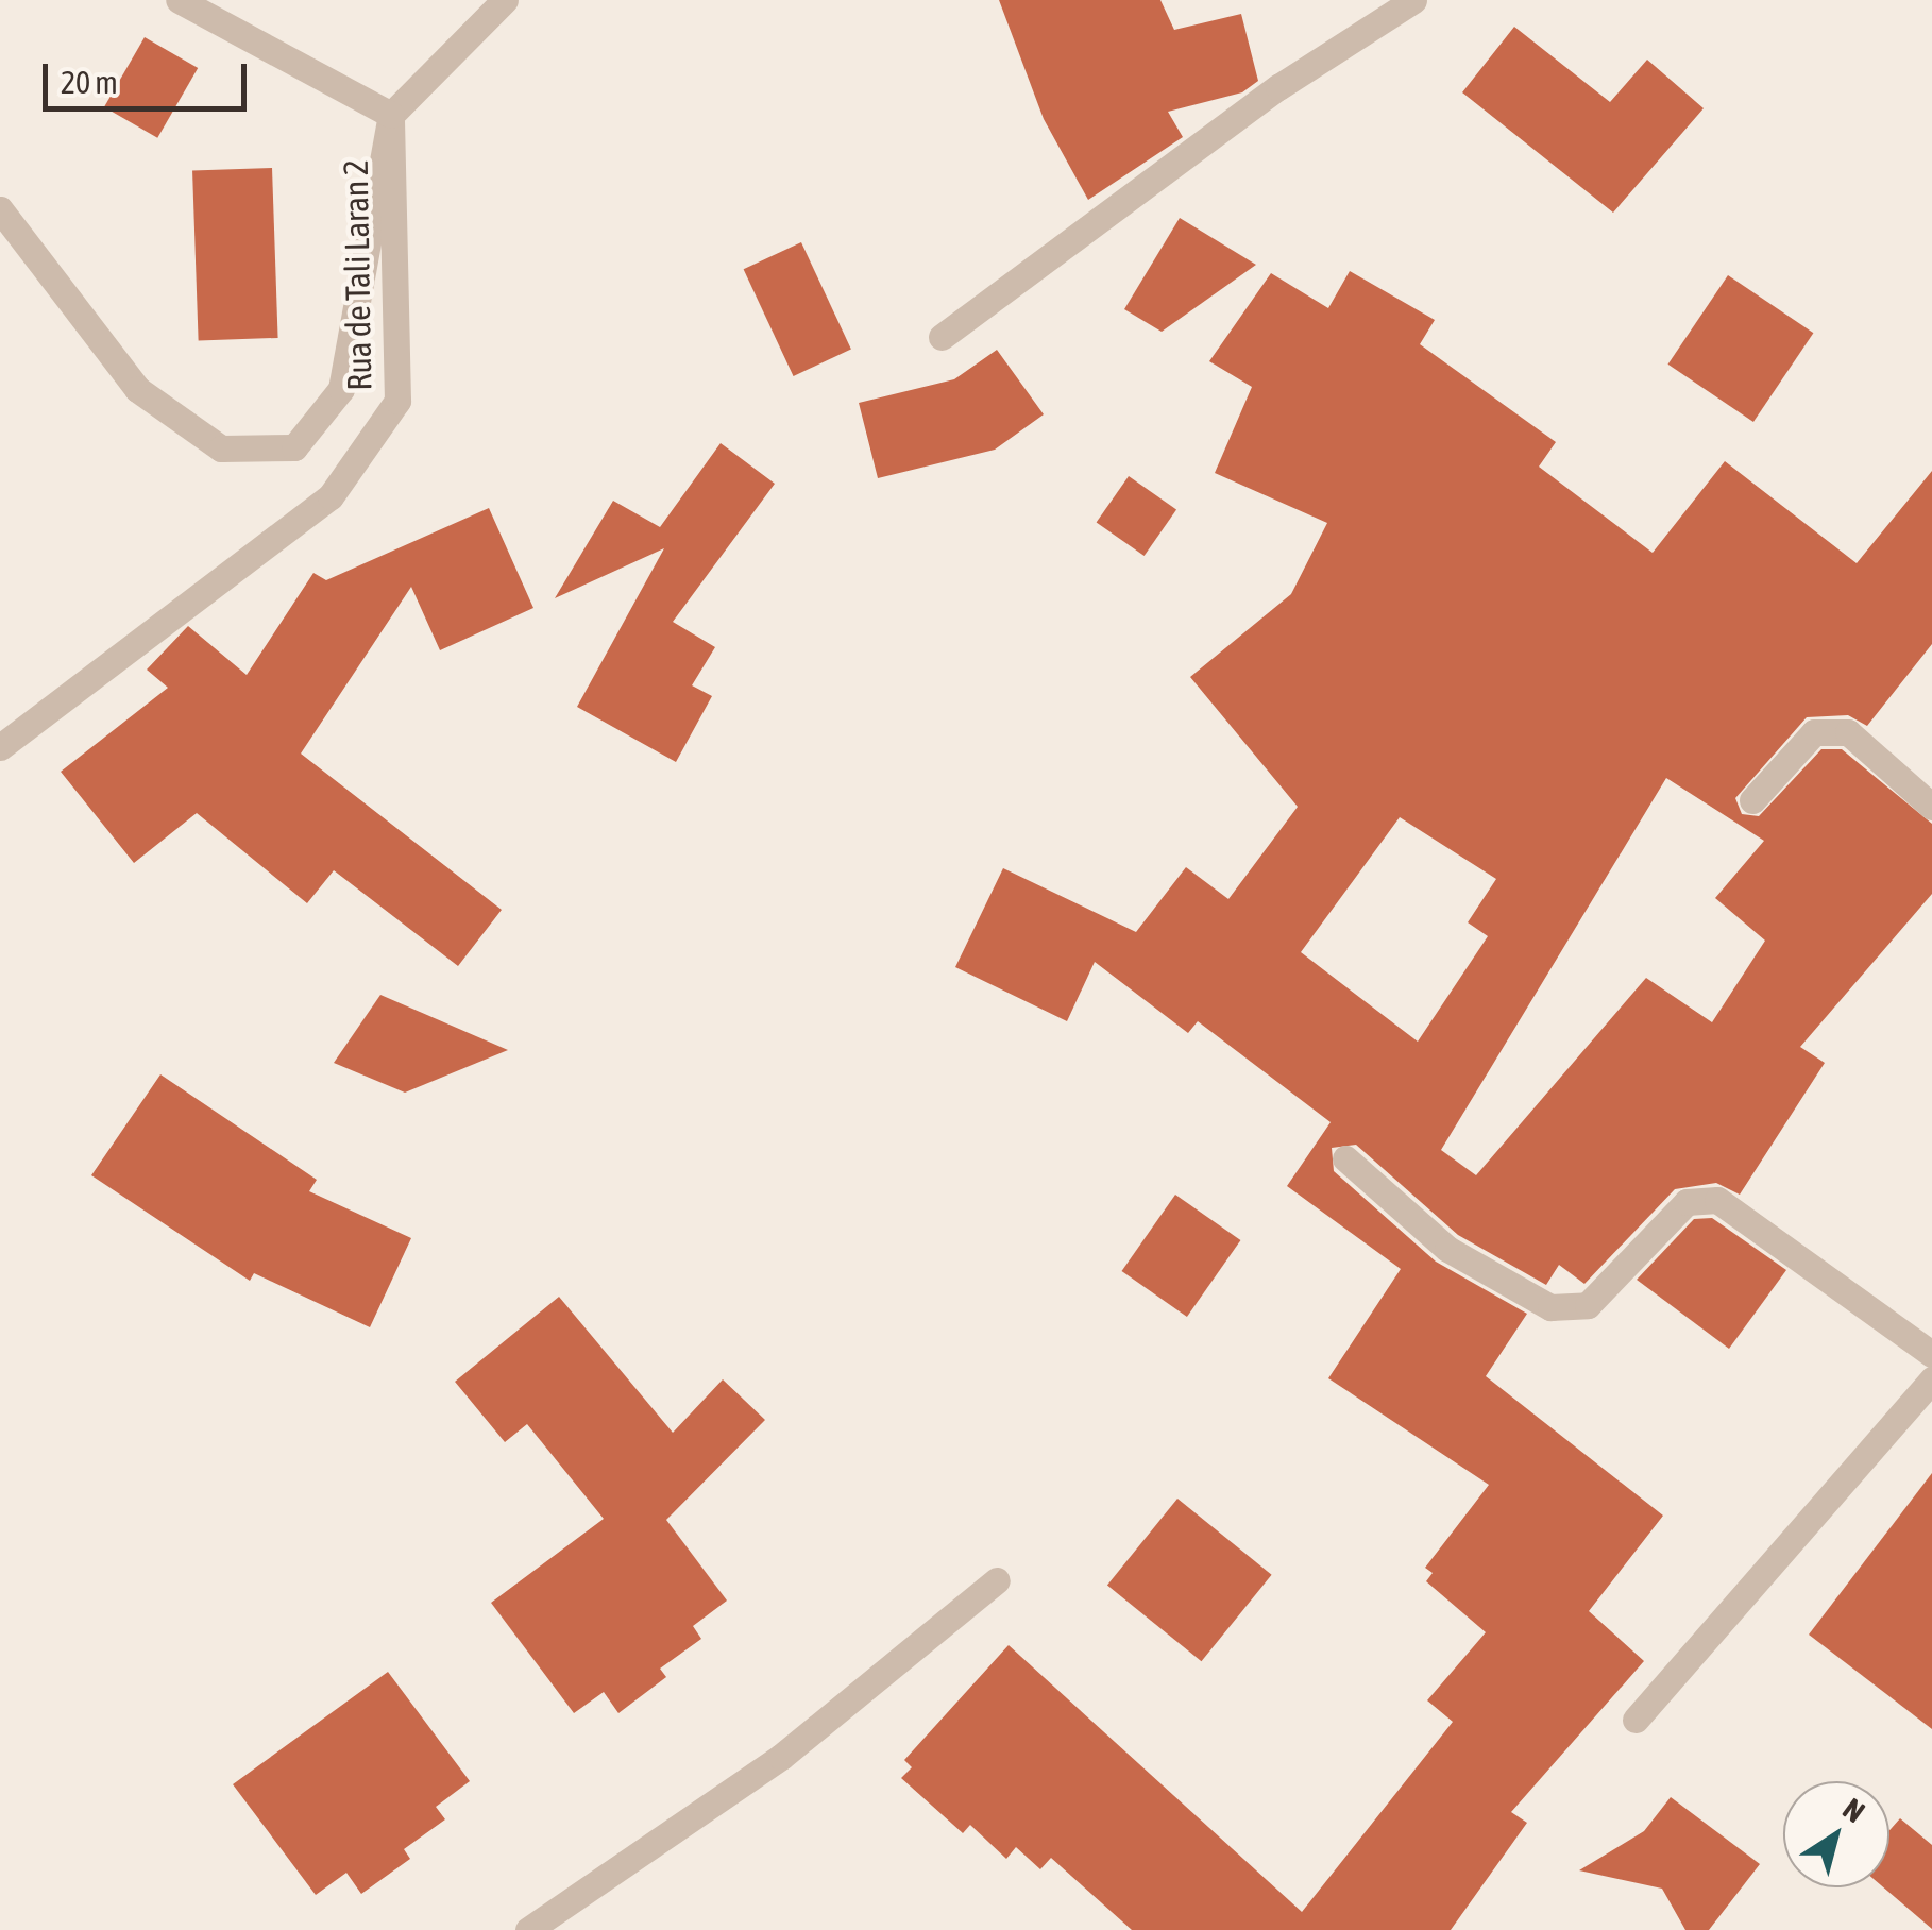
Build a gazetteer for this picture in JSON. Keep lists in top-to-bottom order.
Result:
{
  "streets": {
    "street": ["Rua de Tali Laran 2"]
  },
  "scale_bar": "20 m",
  "north": "top right"
}
